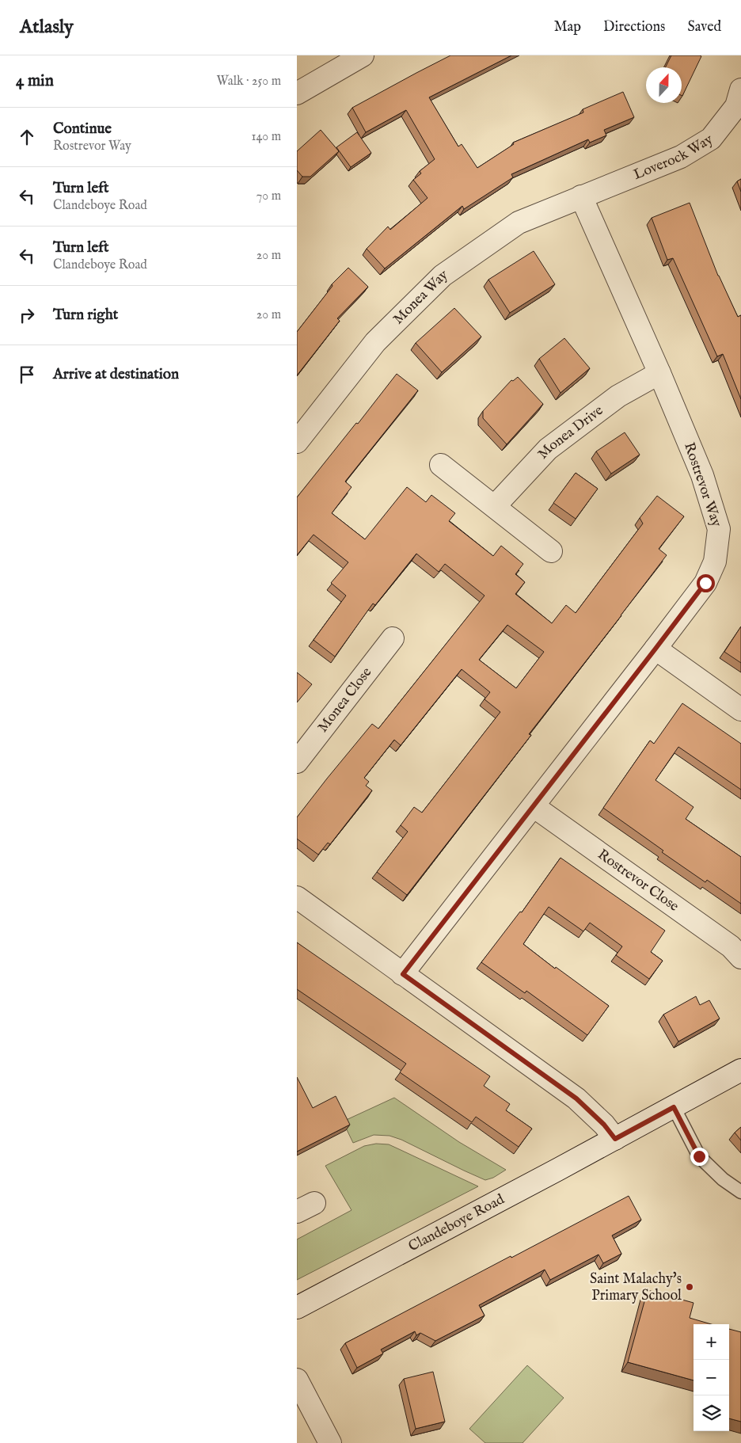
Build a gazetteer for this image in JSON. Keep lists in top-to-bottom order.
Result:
{
  "streets": {
    "street": [
      "Loverock Way",
      "Monea Way",
      "Monea Drive",
      "Rostrevor Way",
      "Monea Close",
      "Rostrevor Close",
      "Clandeboye Road"
    ]
  },
  "crossings": [
    ["Loverock Way", "Monea Way"],
    ["Loverock Way", "Rostrevor Way"],
    ["Monea Way", "Rostrevor Way"],
    ["Monea Drive", "Rostrevor Way"],
    ["Rostrevor Way", "Rostrevor Close"]
  ],
  "places": ["Saint Malachy's Primary School"],
  "north": "top",
  "page": {
    "header": "Atlasly",
    "nav": ["Map", "Directions", "Saved"],
    "heading": ["4 min", "Walk · 250 m"],
    "list": [
      ["Continue", "Rostrevor Way", "140 m"],
      ["Turn left", "Clandeboye Road", "70 m"],
      ["Turn left", "Clandeboye Road", "20 m"],
      ["Turn right", "20 m"],
      "Arrive at destination"
    ],
    "map_buttons": ["+", "−"]
  }
}
